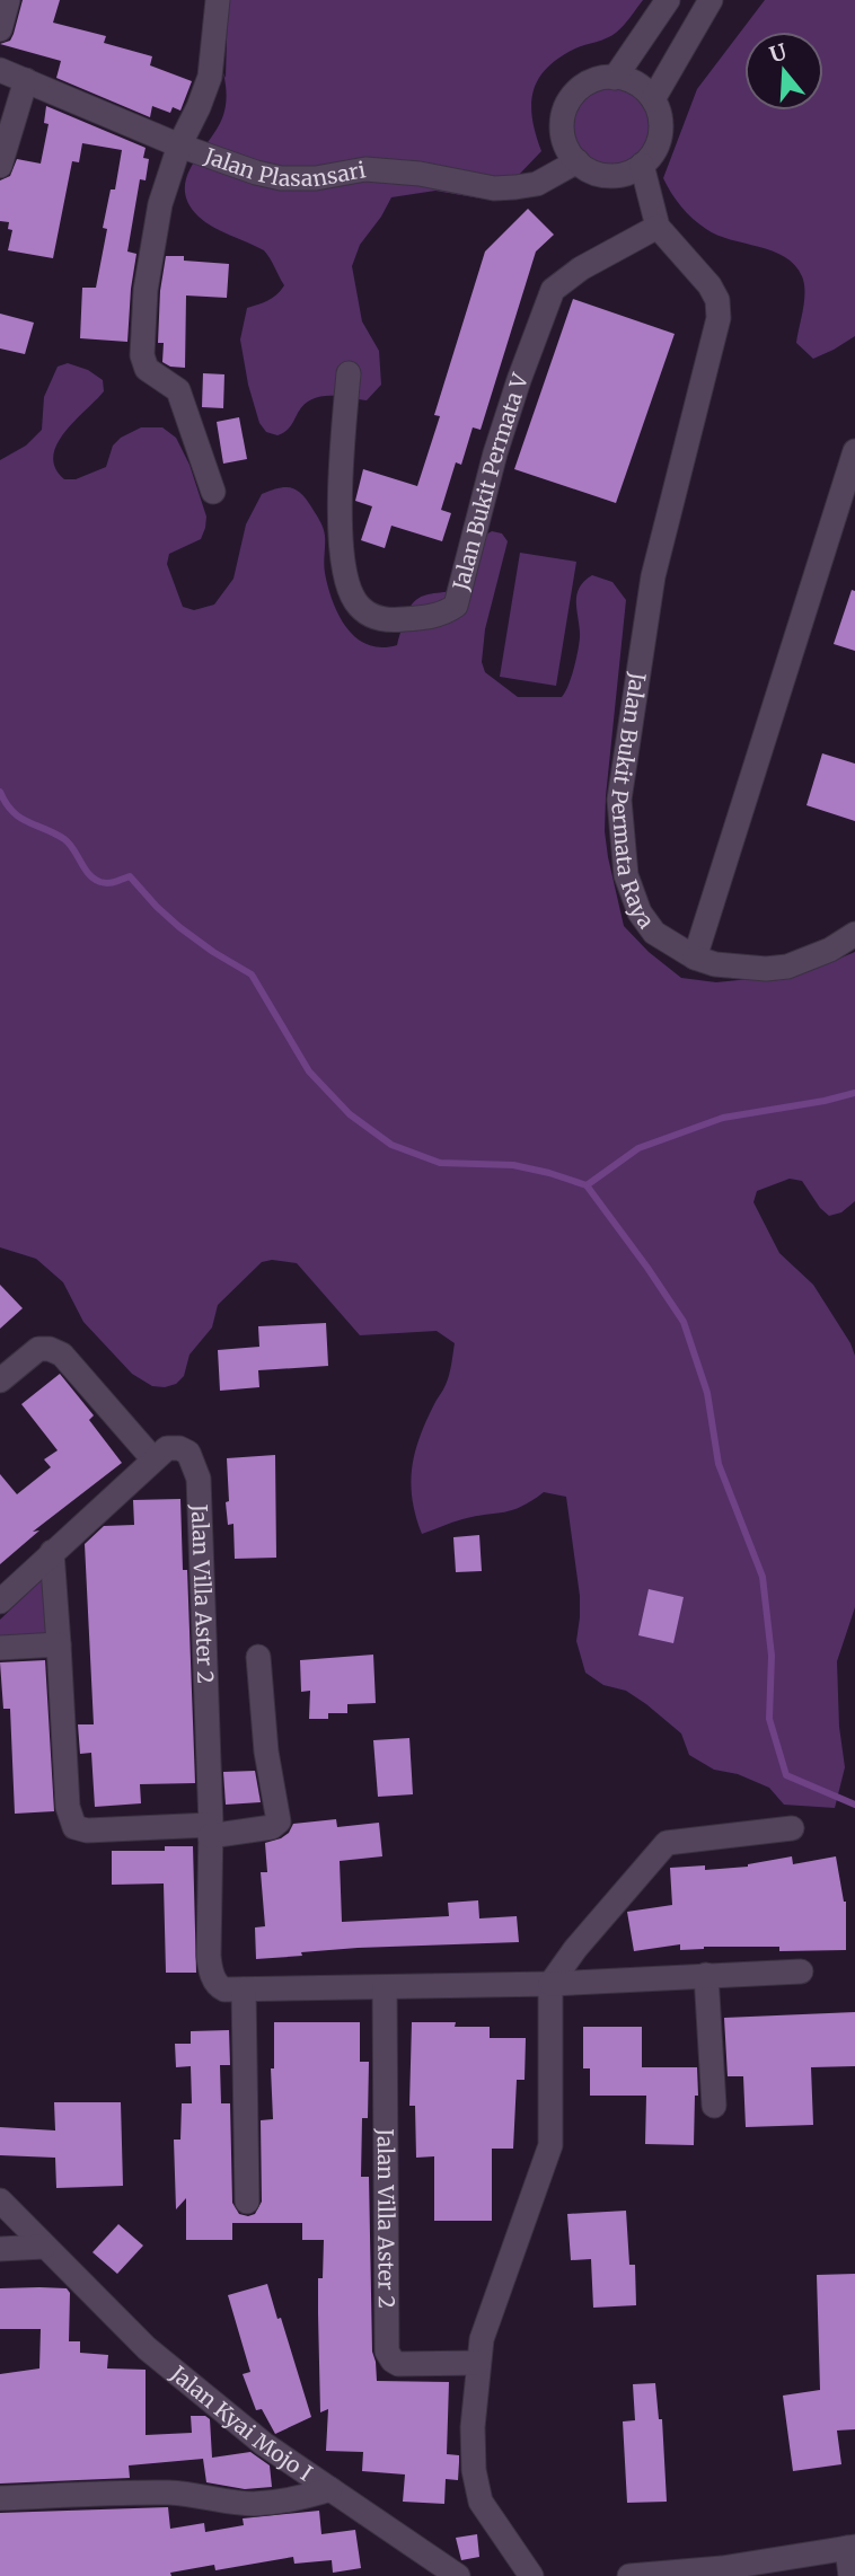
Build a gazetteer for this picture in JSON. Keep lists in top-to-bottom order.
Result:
{
  "streets": {
    "street": [
      "Jalan Plasansari",
      "Jalan Bukit Permata V",
      "Jalan Bukit Permata Raya",
      "Jalan Villa Aster 2",
      "Jalan Kyai Mojo I"
    ]
  },
  "crossings": [
    ["Jalan Plasansari", "Jalan Bukit Permata Raya"],
    ["Jalan Bukit Permata V", "Jalan Bukit Permata Raya"]
  ],
  "north": "top"
}
